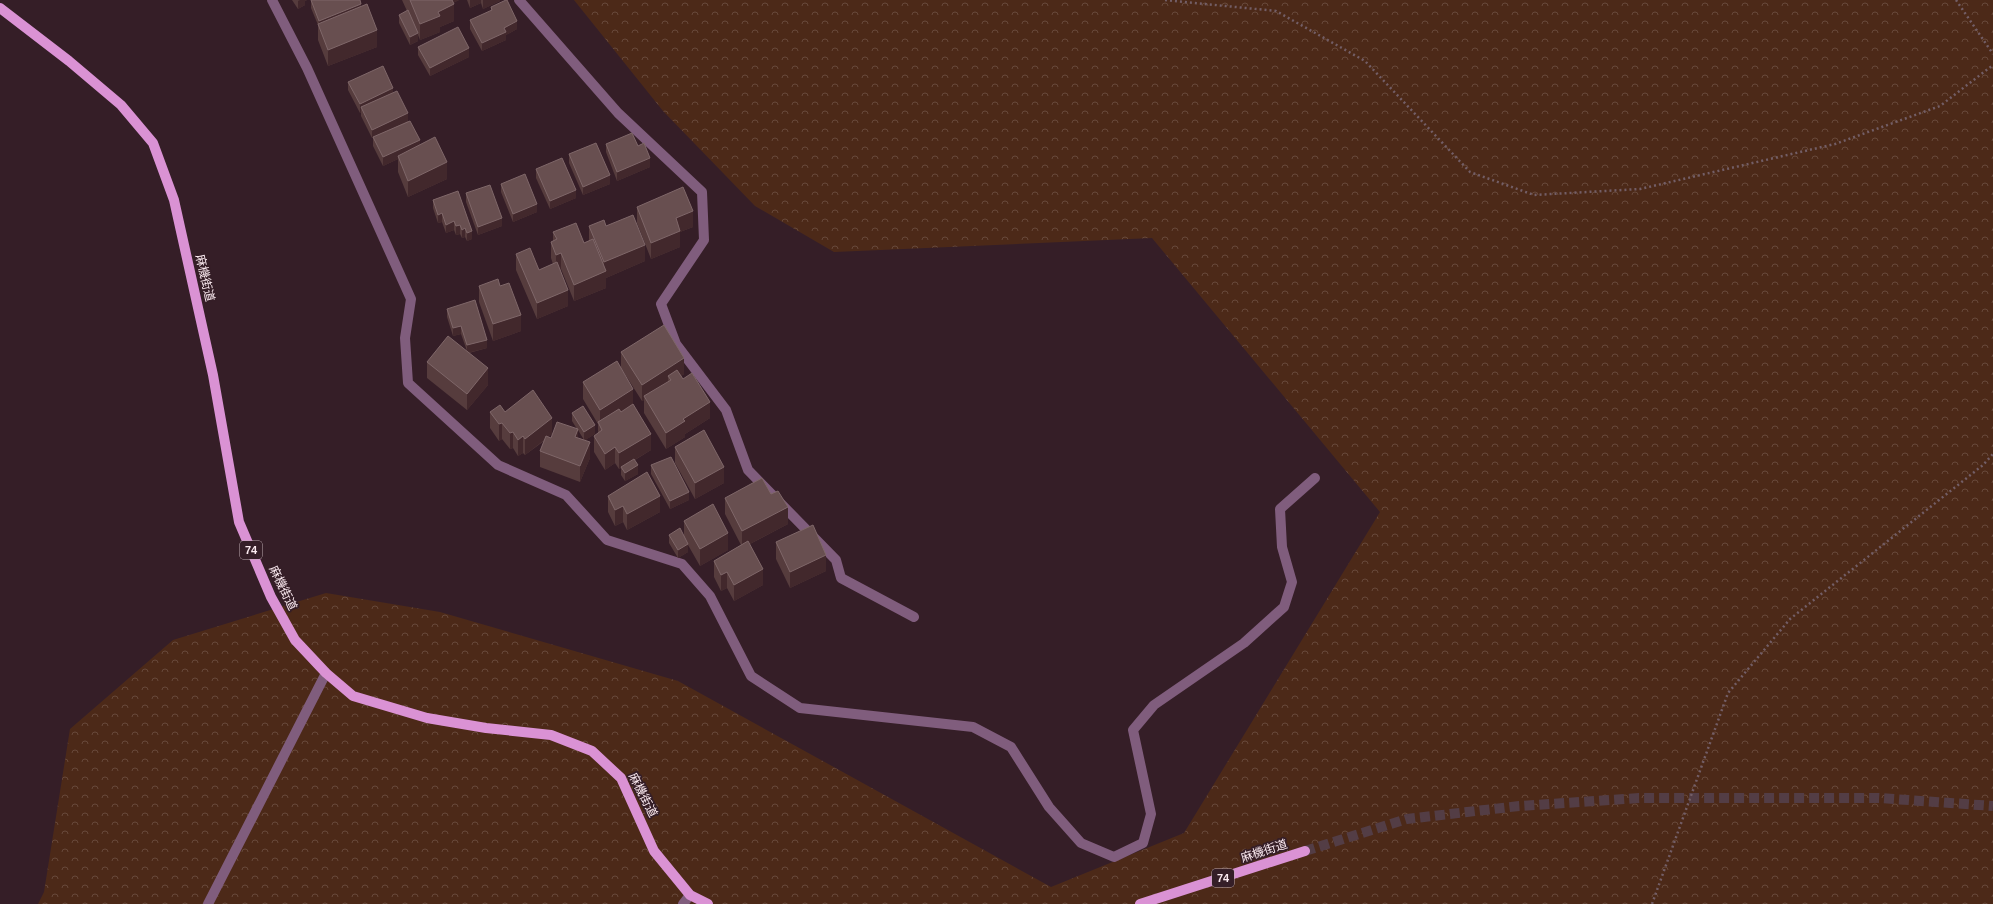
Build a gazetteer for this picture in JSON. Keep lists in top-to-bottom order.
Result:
{
  "streets": {
    "main road": ["麻機街道", "74"]
  }
}
